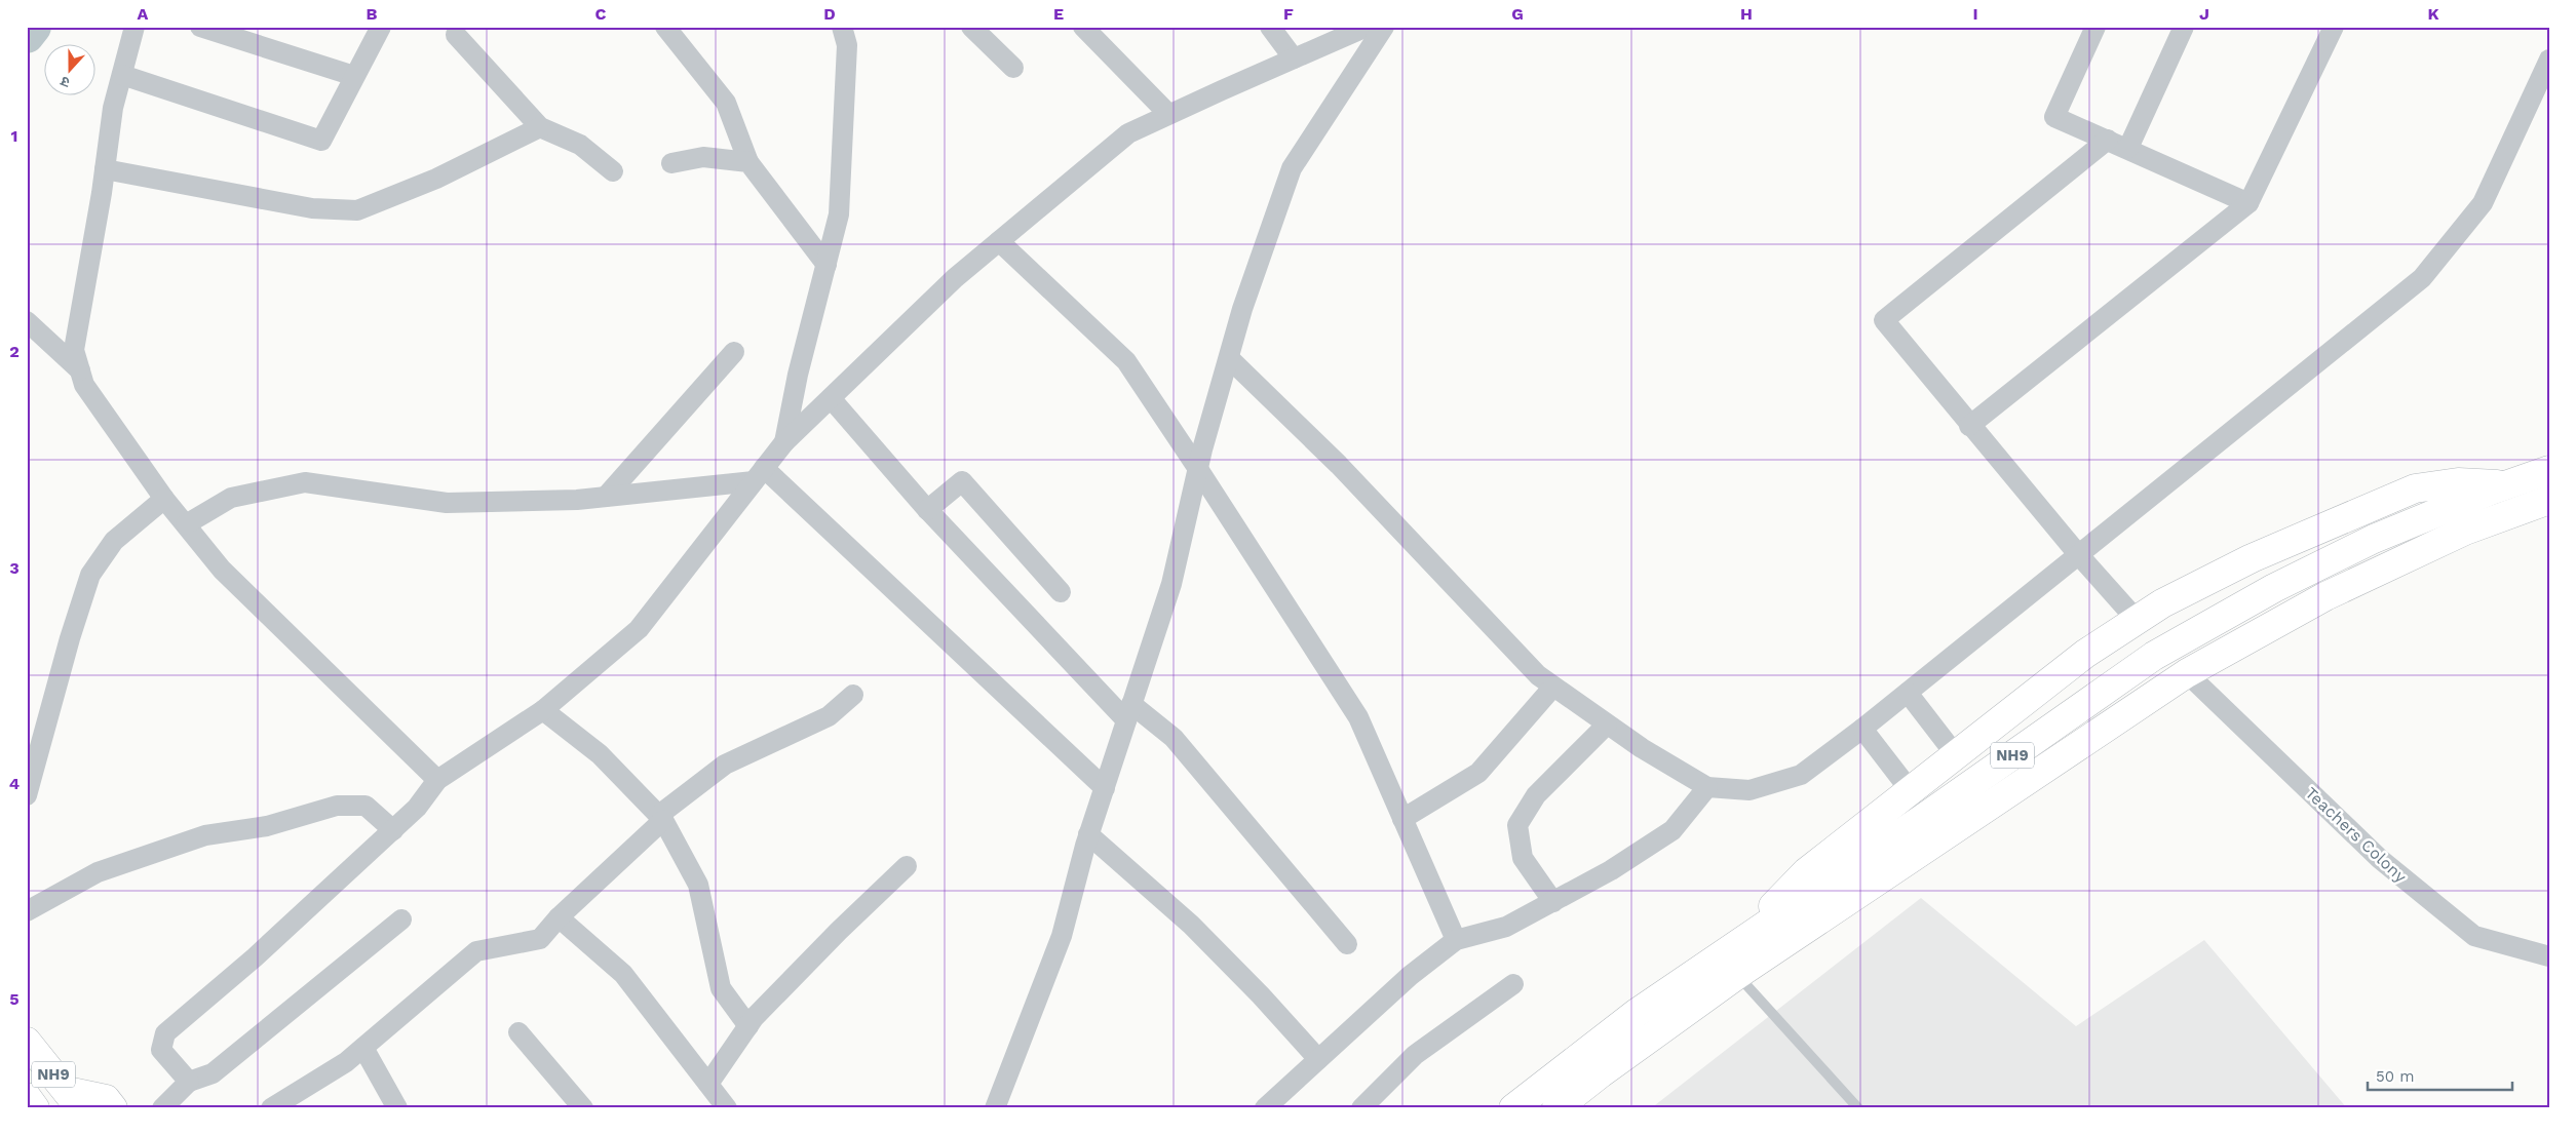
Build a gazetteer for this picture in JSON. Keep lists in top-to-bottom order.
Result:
{
  "streets": {
    "highway": ["NH9"],
    "street": ["Teachers Colony"]
  },
  "crossings": [
    ["NH9", "Teachers Colony"]
  ],
  "scale_bar": "50 m",
  "north": "bottom",
  "grid": {
    "columns": [
      "A",
      "B",
      "C",
      "D",
      "E",
      "F",
      "G",
      "H",
      "I",
      "J",
      "K"
    ],
    "rows": [
      "1",
      "2",
      "3",
      "4",
      "5"
    ]
  }
}
